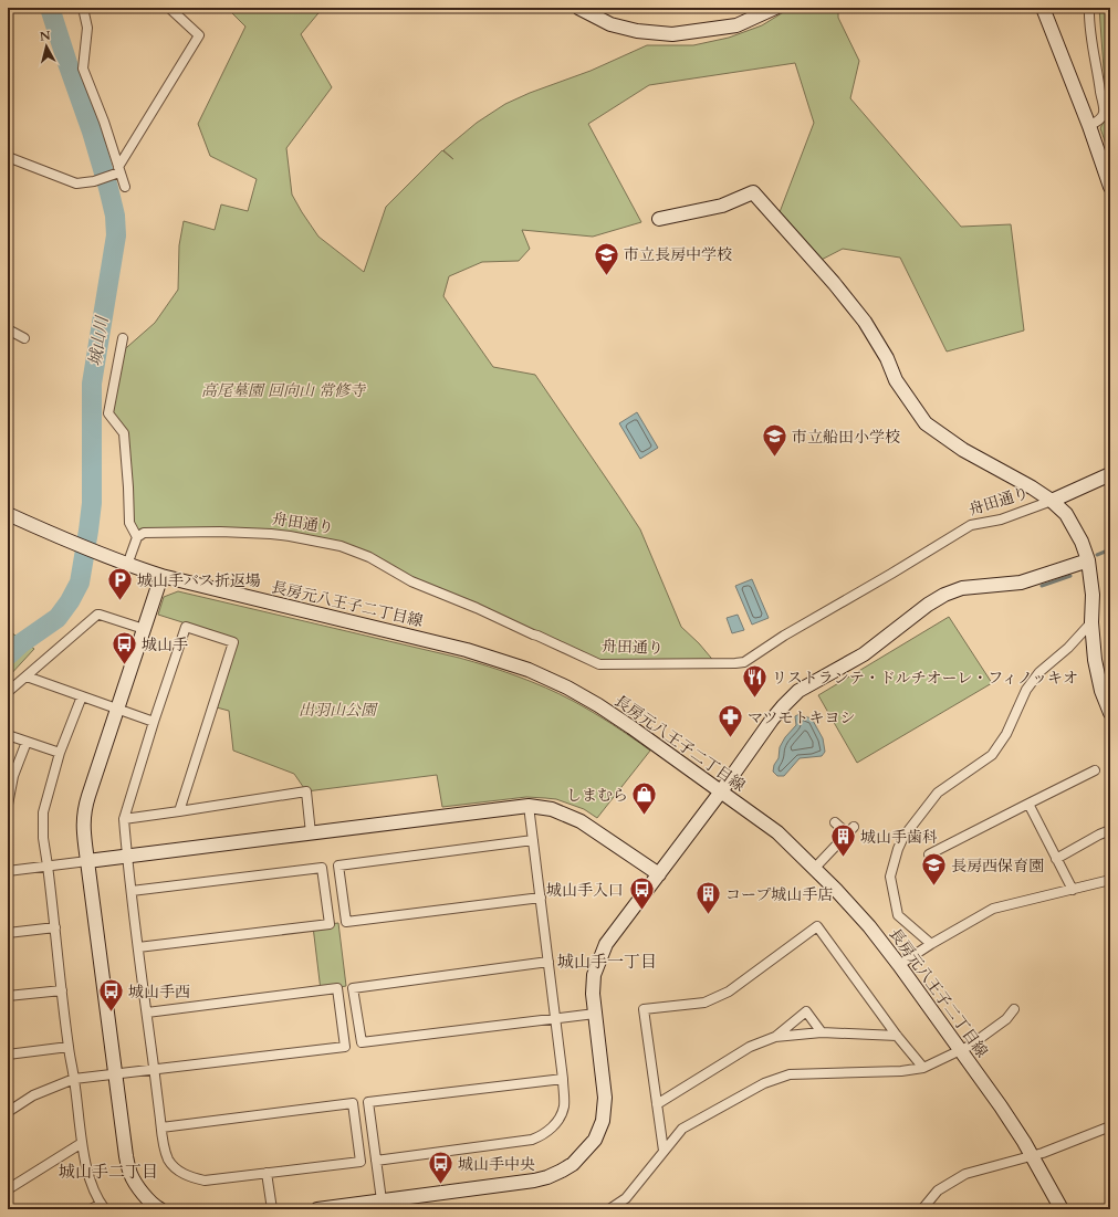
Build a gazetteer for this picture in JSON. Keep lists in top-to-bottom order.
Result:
{
  "streets": {
    "street": ["舟田通り", "長房元八王子二丁目線"]
  },
  "districts": ["城山手一丁目", "城山手二丁目"],
  "water": ["城山川"],
  "parks": ["高尾墓園 回向山 常修寺", "出羽山公園"],
  "places": {
    "school or university": ["市立長房中学校", "市立船田小学校", "長房西保育園"],
    "parking": ["城山手バス折返場"],
    "bus stop": [
      "城山手",
      "城山手入口",
      "城山手西",
      "城山手中央"
    ],
    "restaurant": ["リストランテ・ドルチオーレ・フィノッキオ"],
    "pharmacy": ["マツモトキヨシ"],
    "shop": ["しまむら"],
    "building": ["城山手歯科", "コープ城山手店"]
  },
  "north": "top"
}
